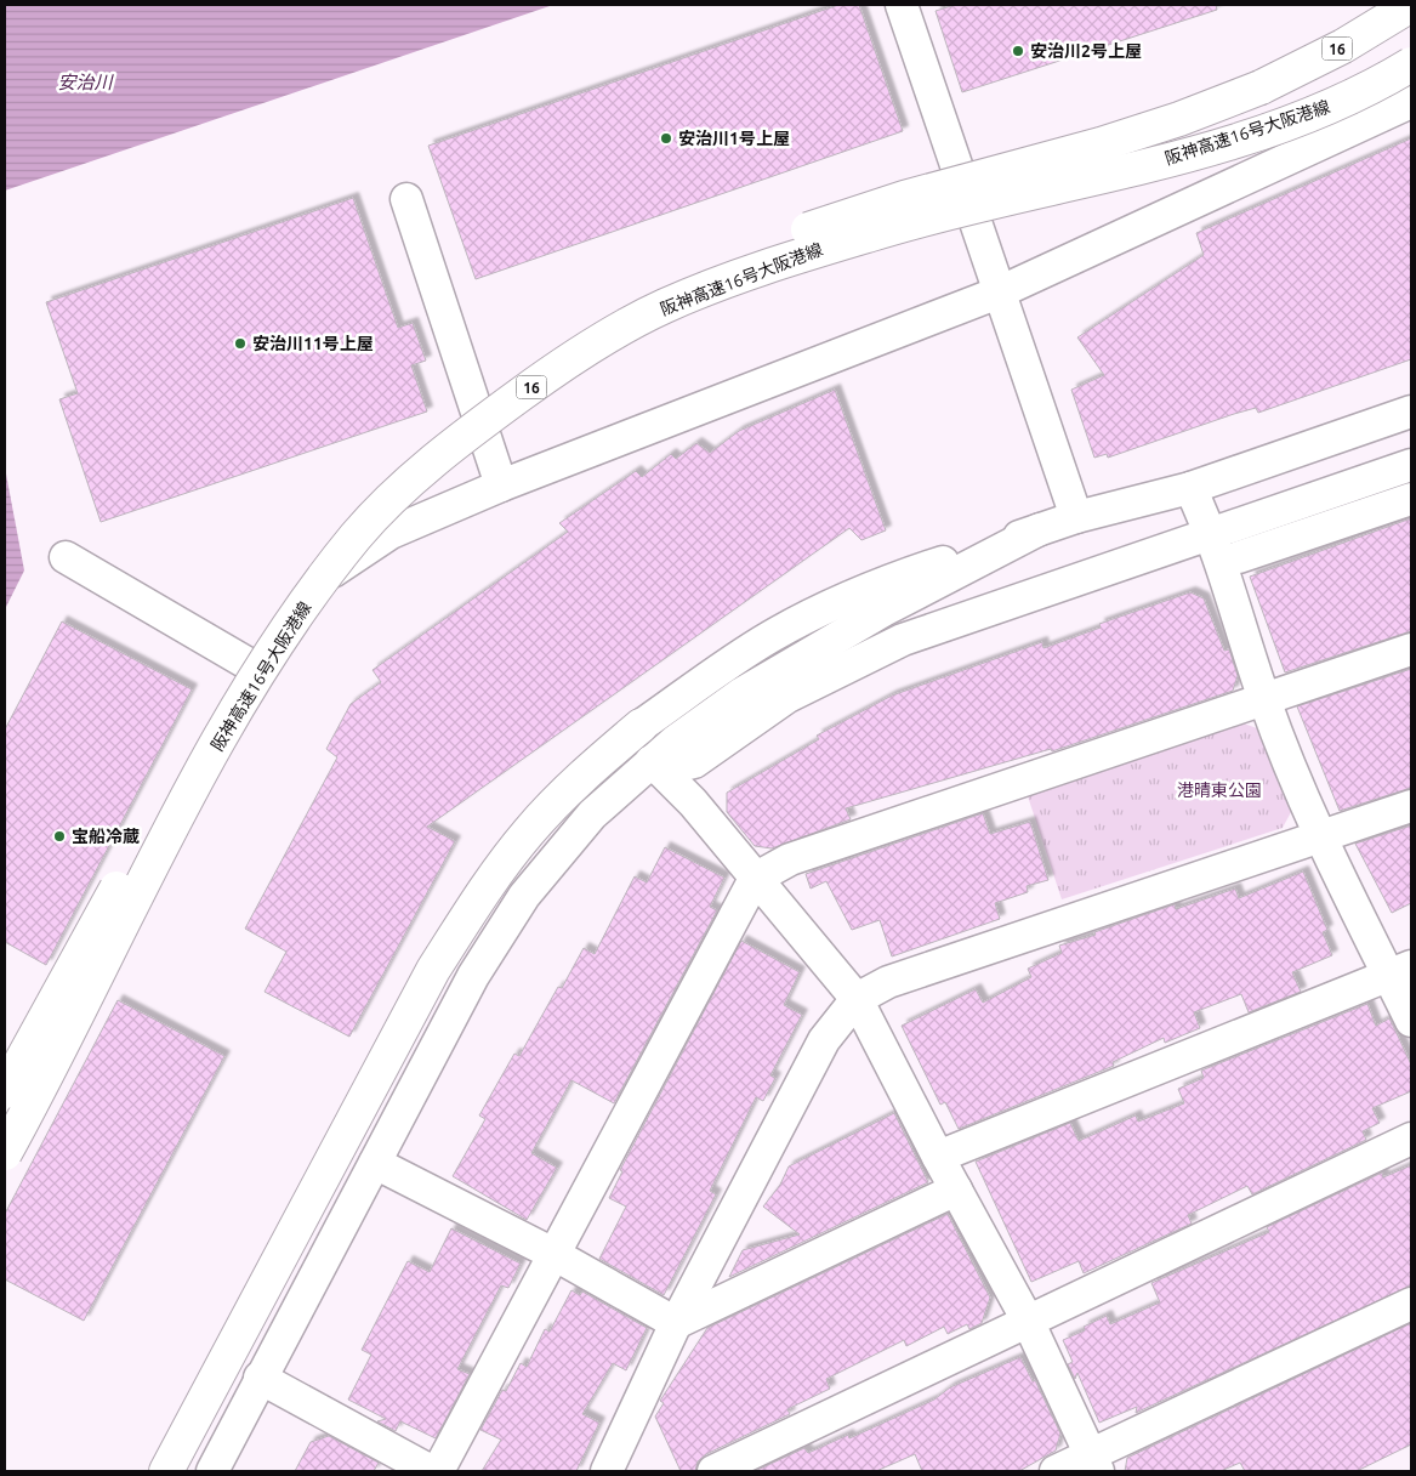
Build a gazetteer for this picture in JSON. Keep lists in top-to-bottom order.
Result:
{
  "streets": {
    "highway": ["16", "阪神高速16号大阪港線"]
  },
  "water": ["安治川"],
  "parks": ["港晴東公園"],
  "places": [
    "安治川2号上屋",
    "安治川1号上屋",
    "安治川11号上屋",
    "宝船冷蔵"
  ]
}
